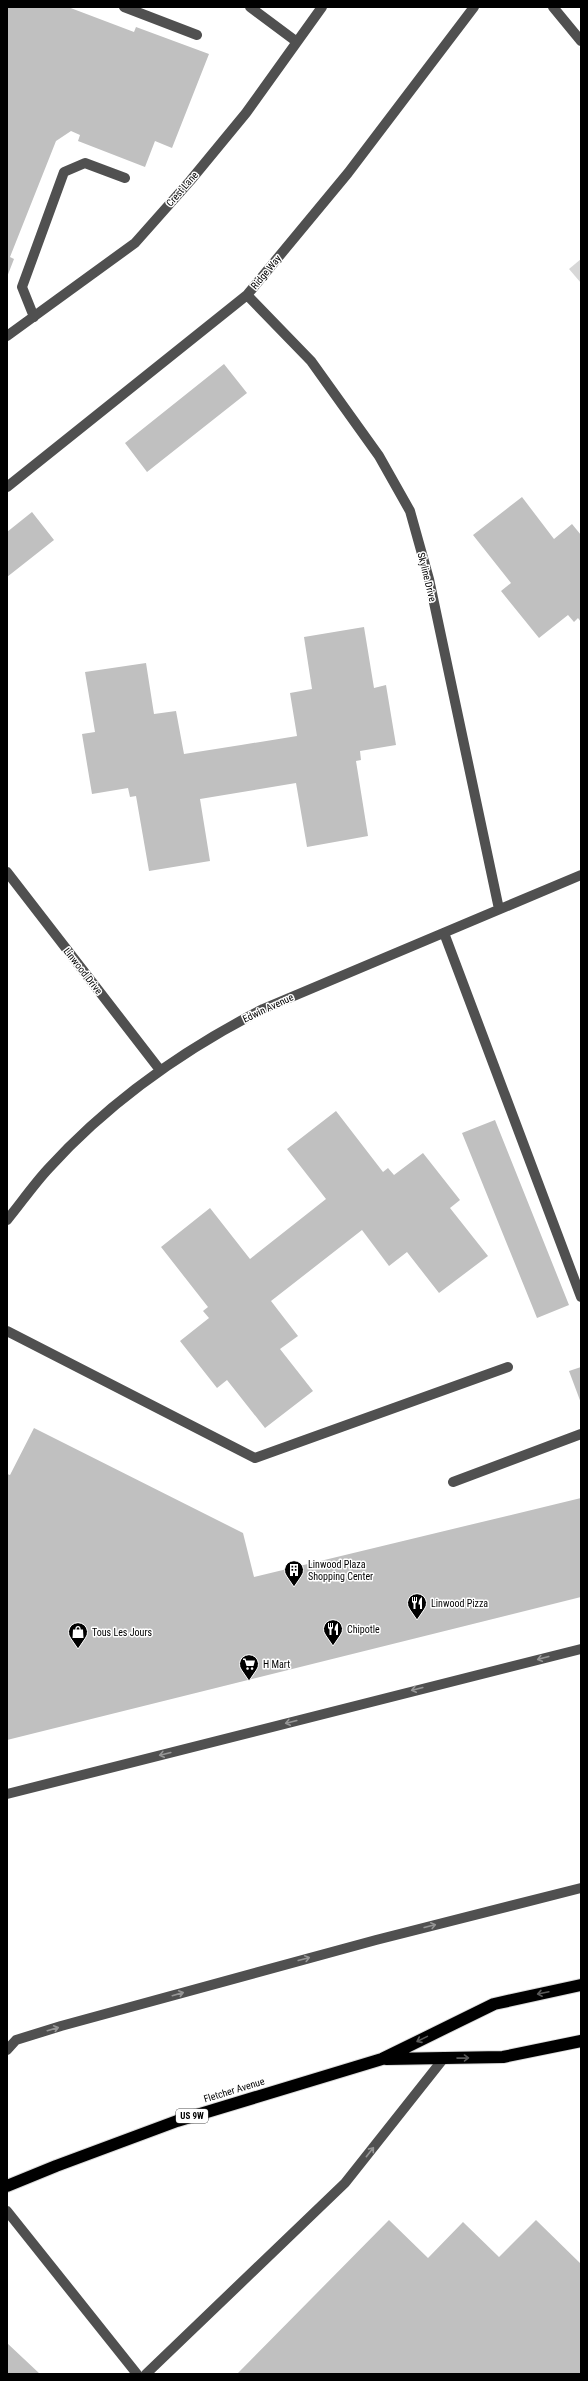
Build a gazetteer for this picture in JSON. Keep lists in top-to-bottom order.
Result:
{
  "streets": {
    "highway": ["Fletcher Avenue", "US 9W"],
    "street": [
      "Crest Lane",
      "Ridge Way",
      "Skyline Drive",
      "Linwood Drive",
      "Edwin Avenue"
    ]
  },
  "crossings": [
    ["Ridge Way", "Skyline Drive"],
    ["Skyline Drive", "Edwin Avenue"],
    ["Linwood Drive", "Edwin Avenue"]
  ],
  "places": {
    "building": ["Linwood Plaza Shopping Center"],
    "restaurant": ["Linwood Pizza", "Chipotle"],
    "shop": ["Tous Les Jours"],
    "supermarket": ["H Mart"]
  }
}
